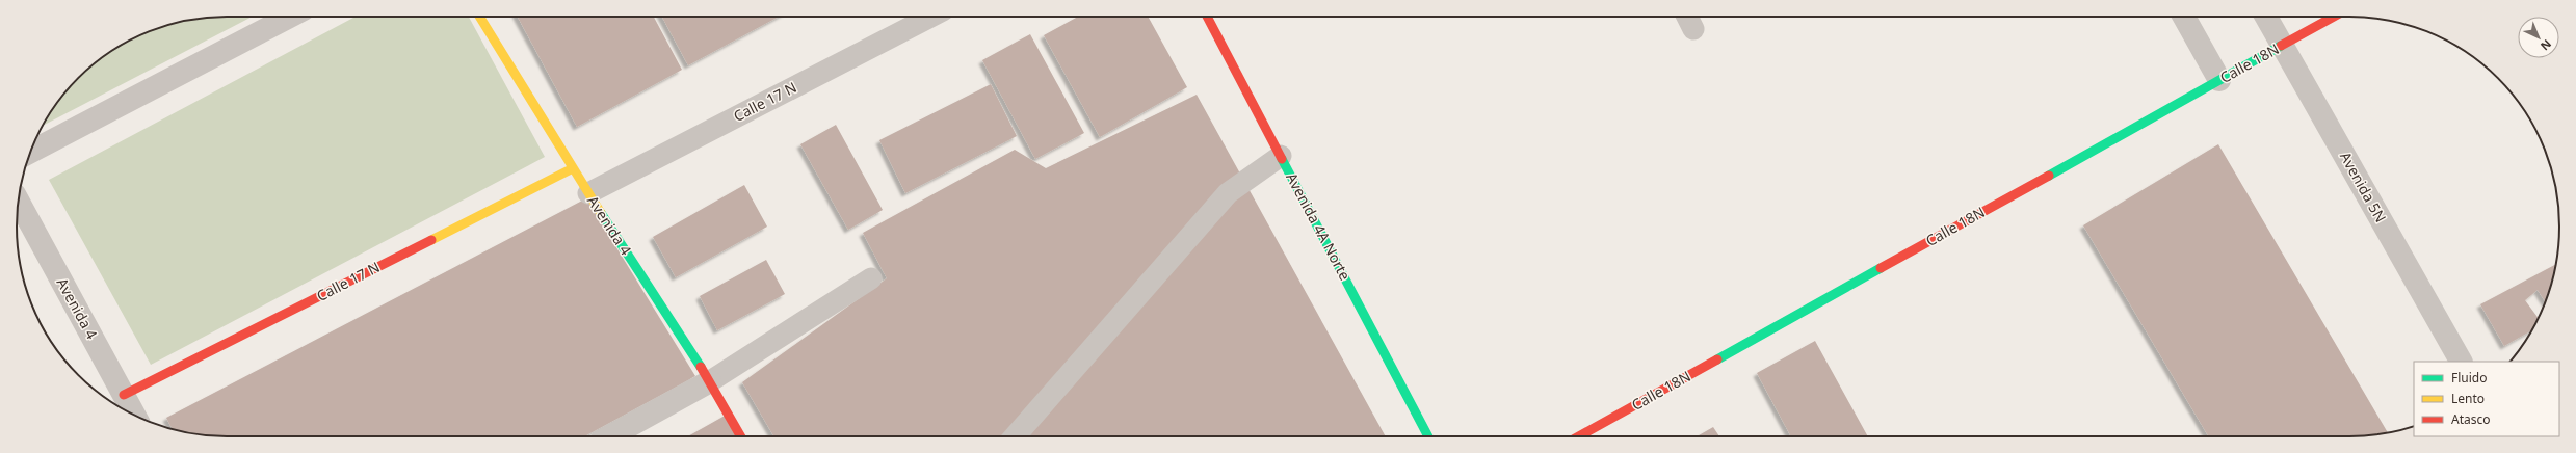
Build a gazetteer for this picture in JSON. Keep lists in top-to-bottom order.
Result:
{
  "streets": {
    "street": [
      "Calle 18N",
      "Calle 17 N",
      "Avenida 5N",
      "Avenida 4",
      "Avenida 4A Norte"
    ]
  },
  "crossings": [
    ["Calle 18N", "Avenida 5N"],
    ["Calle 17 N", "Avenida 4"]
  ],
  "legend": ["Fluido", "Lento", "Atasco"],
  "north": "bottom right"
}
